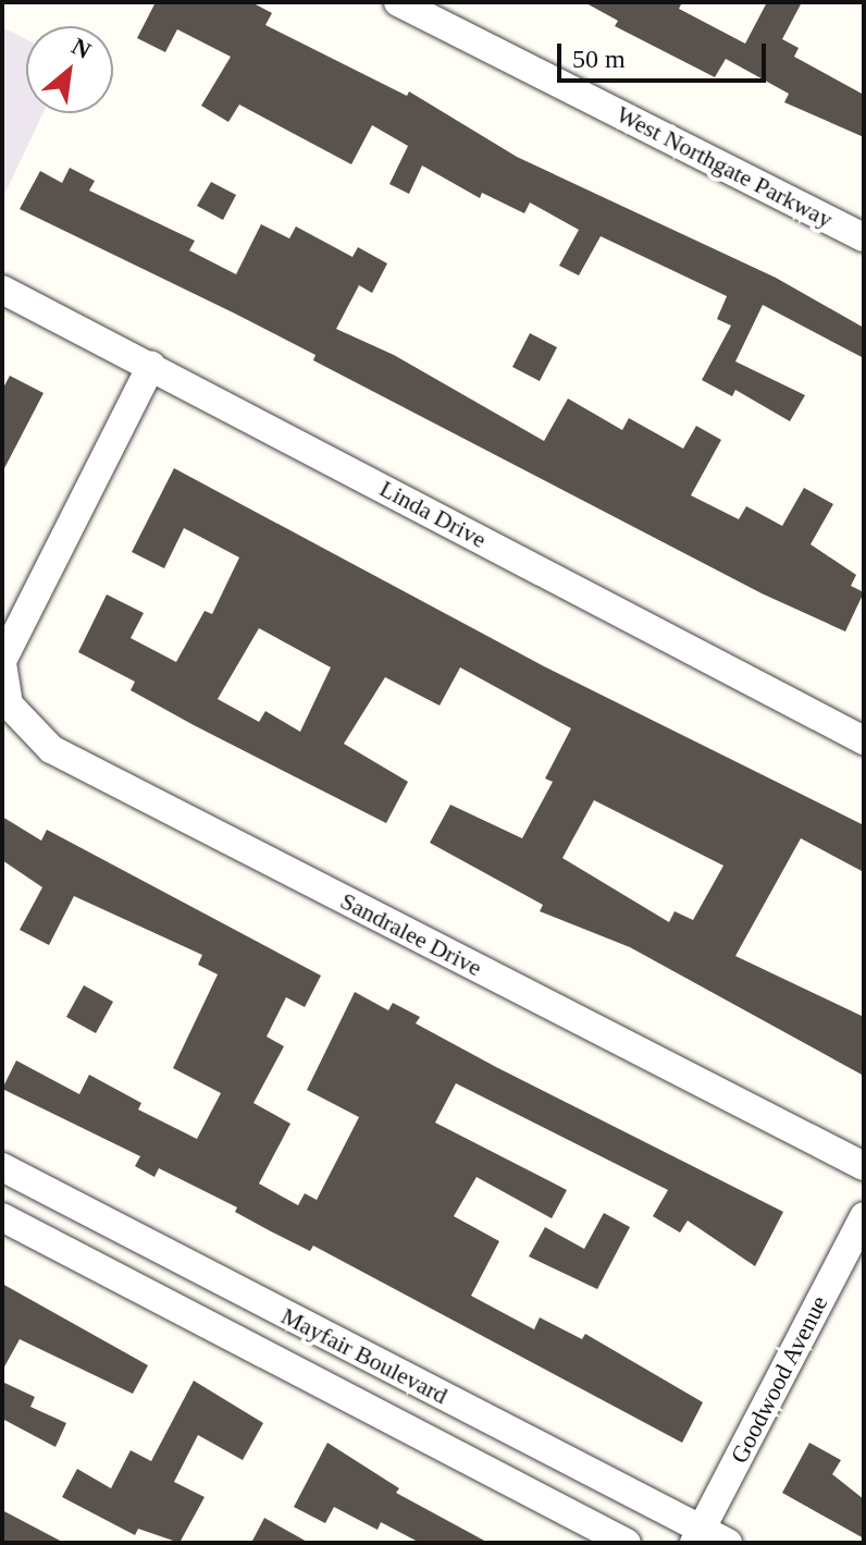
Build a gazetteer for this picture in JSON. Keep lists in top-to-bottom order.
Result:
{
  "streets": {
    "street": [
      "West Northgate Parkway",
      "Linda Drive",
      "Sandralee Drive",
      "Mayfair Boulevard",
      "Goodwood Avenue"
    ]
  },
  "crossings": [
    ["Linda Drive", "Sandralee Drive"],
    ["Mayfair Boulevard", "Goodwood Avenue"]
  ],
  "scale_bar": "50 m",
  "north": "top right"
}
